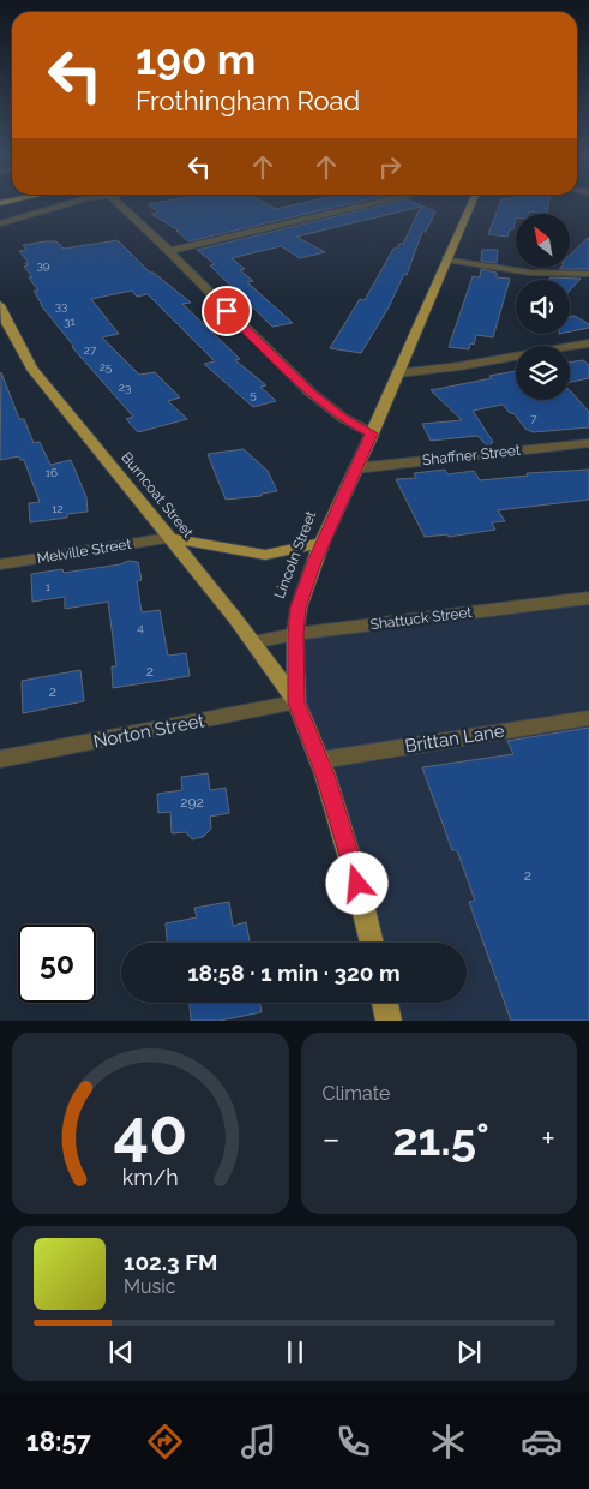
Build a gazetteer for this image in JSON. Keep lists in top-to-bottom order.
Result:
{
  "streets": {
    "main road": ["Burncoat Street", "Lincoln Street"],
    "street": [
      "Shaffner Street",
      "Melville Street",
      "Shattuck Street",
      "Norton Street",
      "Brittan Lane"
    ]
  },
  "crossings": [
    ["Shaffner Street", "Lincoln Street"],
    ["Burncoat Street", "Melville Street"],
    ["Burncoat Street", "Lincoln Street"],
    ["Burncoat Street", "Shattuck Street"],
    ["Burncoat Street", "Norton Street"],
    ["Lincoln Street", "Shattuck Street"],
    ["Lincoln Street", "Norton Street"],
    ["Lincoln Street", "Brittan Lane"]
  ],
  "house_numbers": [
    "39",
    "33",
    "31",
    "27",
    "25",
    "23",
    "5",
    "7",
    "16",
    "12",
    "1",
    "4",
    "2",
    "2",
    "292",
    "2"
  ],
  "north": "top left",
  "page": {
    "turn": ["190 m", "Frothingham Road"],
    "limit": "50",
    "trip": "18:58 · 1 min · 320 m",
    "tile": "Climate",
    "heat": ["−", "21.5°", "+"],
    "song": ["102.3 FM", "Music"],
    "tabs": "18:57",
    "gauge": ["40", "km/h"]
  }
}
